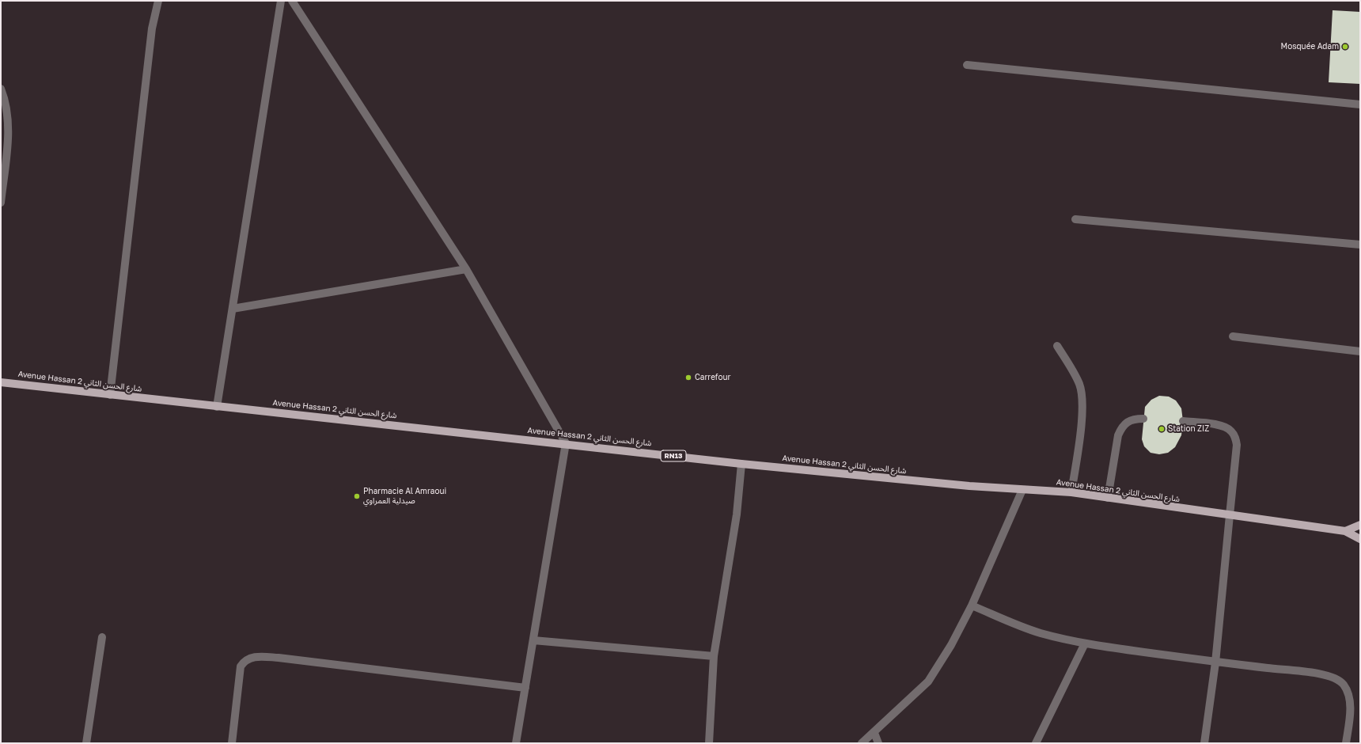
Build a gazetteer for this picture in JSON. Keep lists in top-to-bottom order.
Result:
{
  "streets": {
    "main road": ["Avenue Hassan 2 شارع الحسن الثاني", "RN13"]
  },
  "places": [
    "Mosquée Adam",
    "Carrefour",
    "Station ZIZ",
    "Pharmacie Al Amraoui صيدلية العمراوي"
  ]
}
